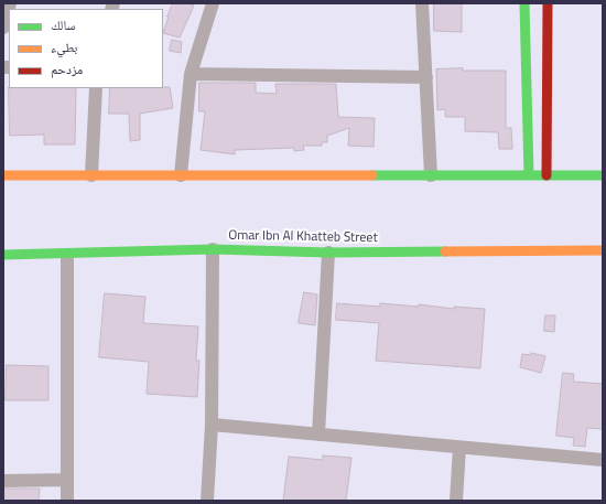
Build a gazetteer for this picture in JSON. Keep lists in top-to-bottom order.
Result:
{
  "streets": {
    "main road": ["Omar Ibn Al Khatteb Street"]
  },
  "legend": ["سالك", "بطيء", "مزدحم"]
}
